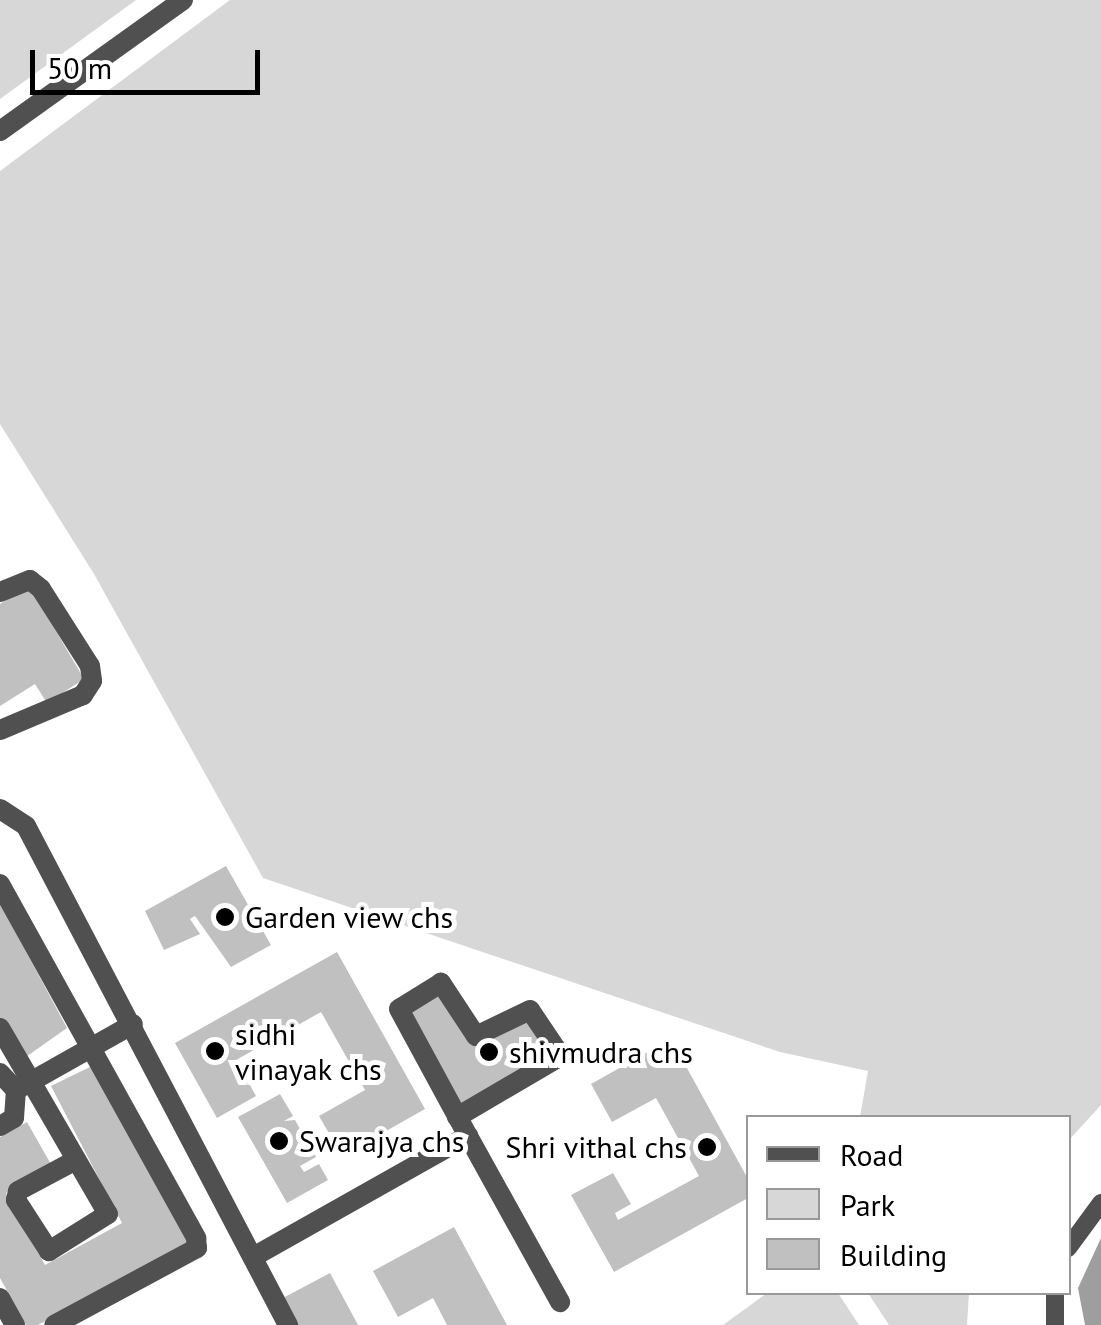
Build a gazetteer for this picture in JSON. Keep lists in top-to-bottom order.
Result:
{
  "places": [
    "Garden view chs",
    "sidhi vinayak chs",
    "shivmudra chs",
    "Swarajya chs",
    "Shri vithal chs"
  ],
  "legend": ["Road", "Park", "Building"],
  "scale_bar": "50 m"
}
